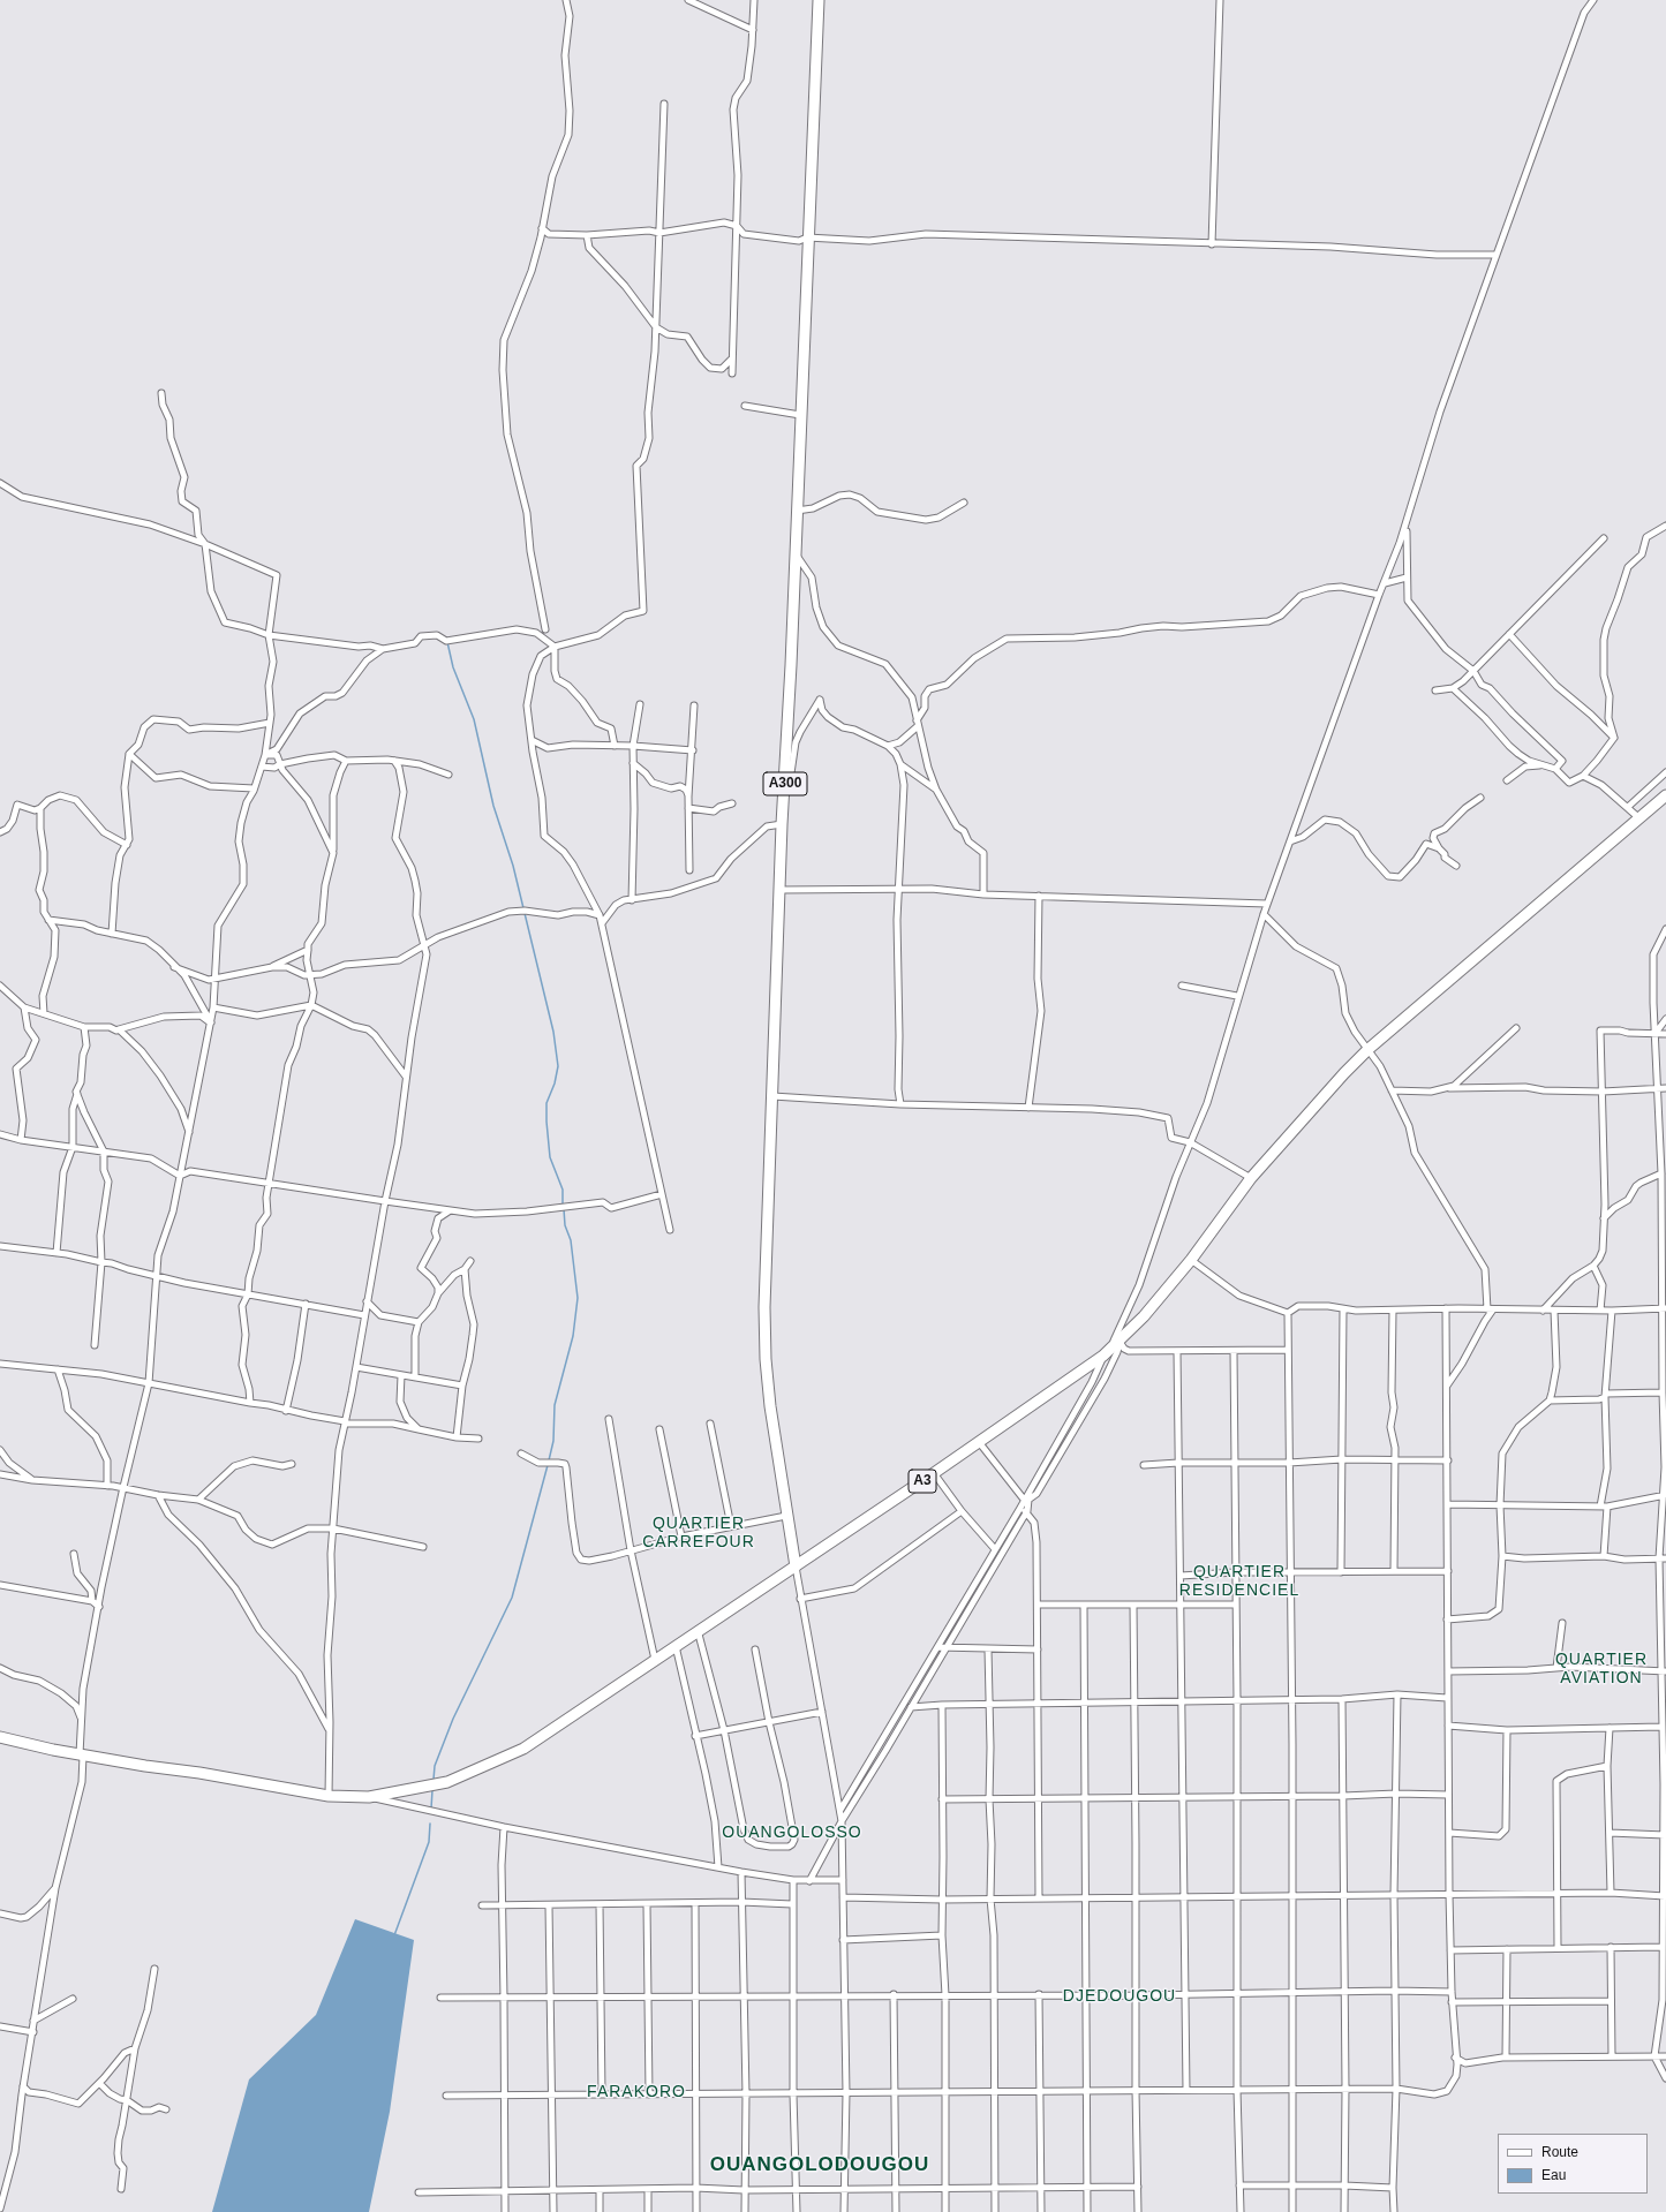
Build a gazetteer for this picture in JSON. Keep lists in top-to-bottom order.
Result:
{
  "streets": {
    "highway": ["A300", "A3"]
  },
  "crossings": [
    ["A300", "A3"]
  ],
  "districts": [
    "QUARTIER CARREFOUR",
    "QUARTIER RESIDENCIEL",
    "QUARTIER AVIATION",
    "OUANGOLOSSO",
    "DJEDOUGOU",
    "FARAKORO",
    "OUANGOLODOUGOU"
  ],
  "legend": ["Route", "Eau"]
}
